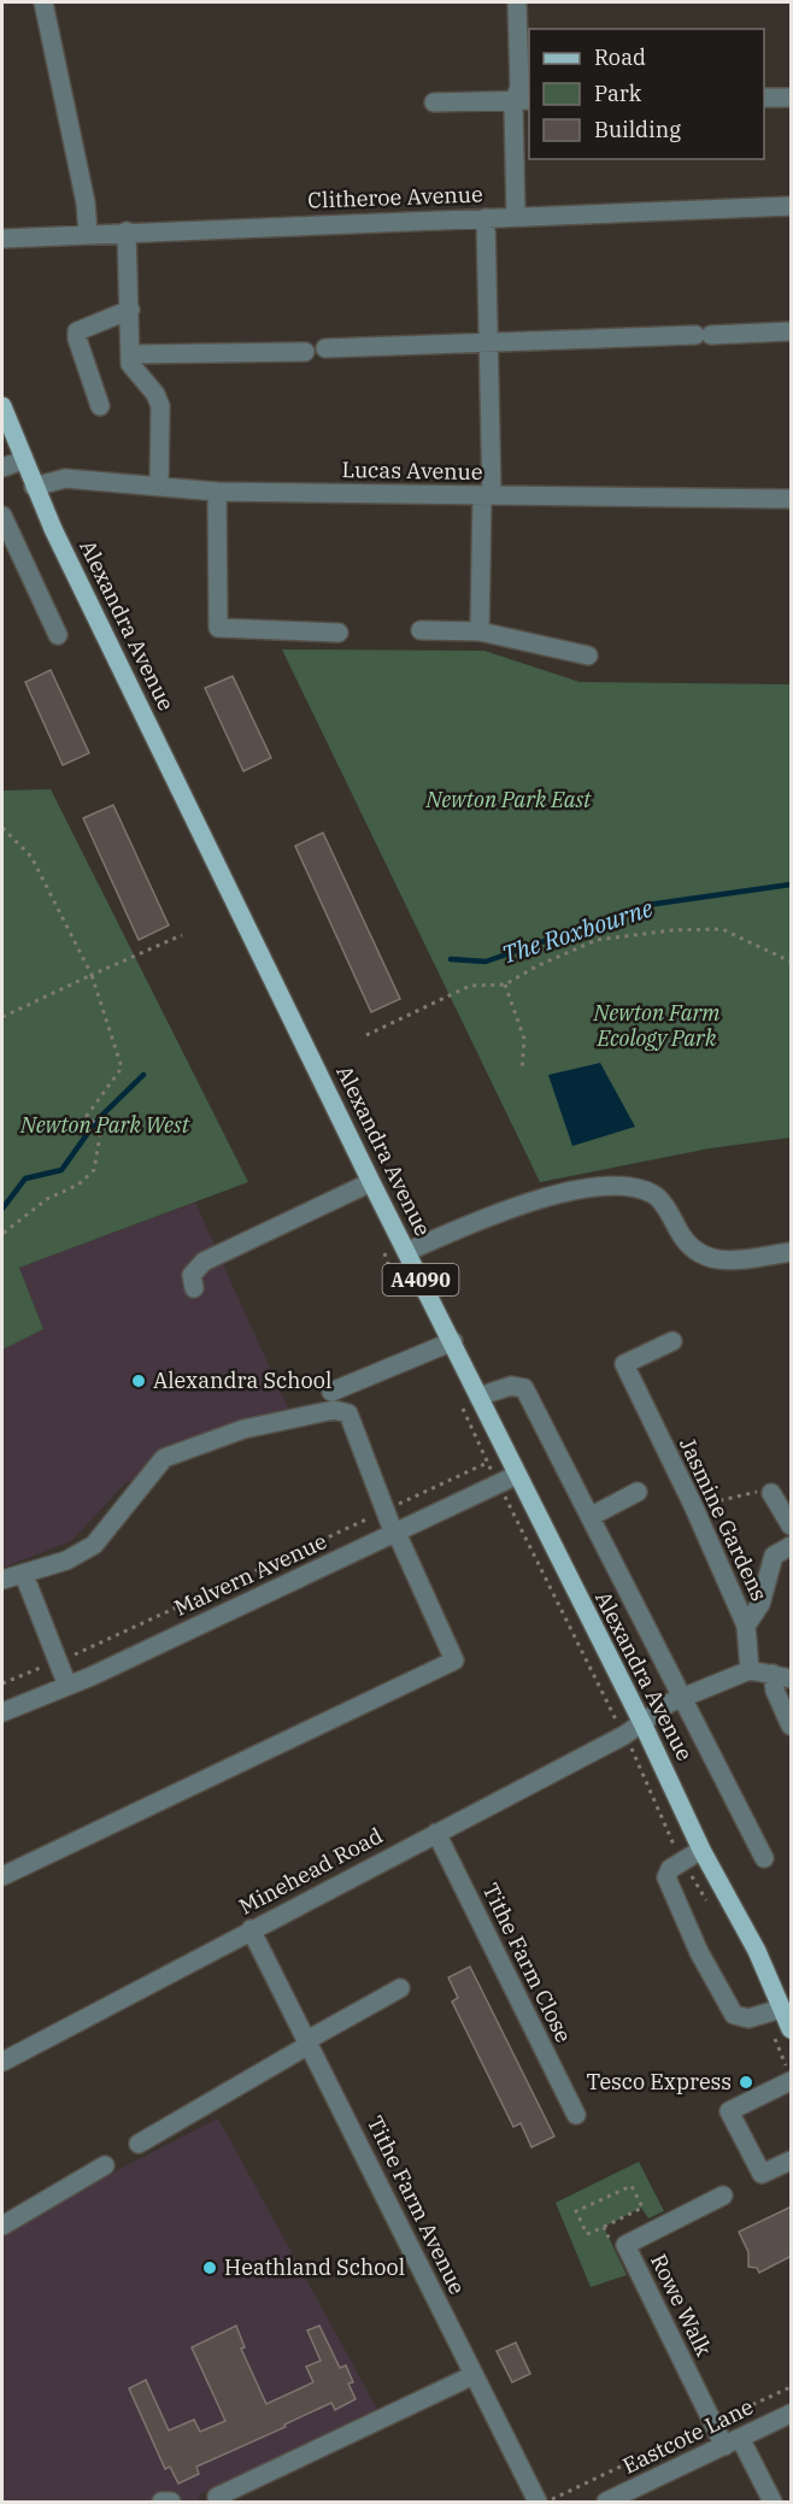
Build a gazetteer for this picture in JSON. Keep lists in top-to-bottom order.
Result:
{
  "streets": {
    "main road": ["Alexandra Avenue", "A4090"],
    "street": [
      "Clitheroe Avenue",
      "Lucas Avenue",
      "Jasmine Gardens",
      "Malvern Avenue",
      "Minehead Road",
      "Tithe Farm Close",
      "Tithe Farm Avenue",
      "Rowe Walk",
      "Eastcote Lane"
    ]
  },
  "crossings": [
    ["Lucas Avenue", "Alexandra Avenue"],
    ["Alexandra Avenue", "Malvern Avenue"],
    ["Alexandra Avenue", "Minehead Road"],
    ["Jasmine Gardens", "Minehead Road"],
    ["Minehead Road", "Tithe Farm Close"],
    ["Minehead Road", "Tithe Farm Avenue"],
    ["Rowe Walk", "Eastcote Lane"]
  ],
  "water": ["The Roxbourne"],
  "parks": ["Newton Park East", "Newton Farm Ecology Park", "Newton Park West"],
  "places": ["Alexandra School", "Tesco Express", "Heathland School"],
  "legend": ["Road", "Park", "Building"]
}
